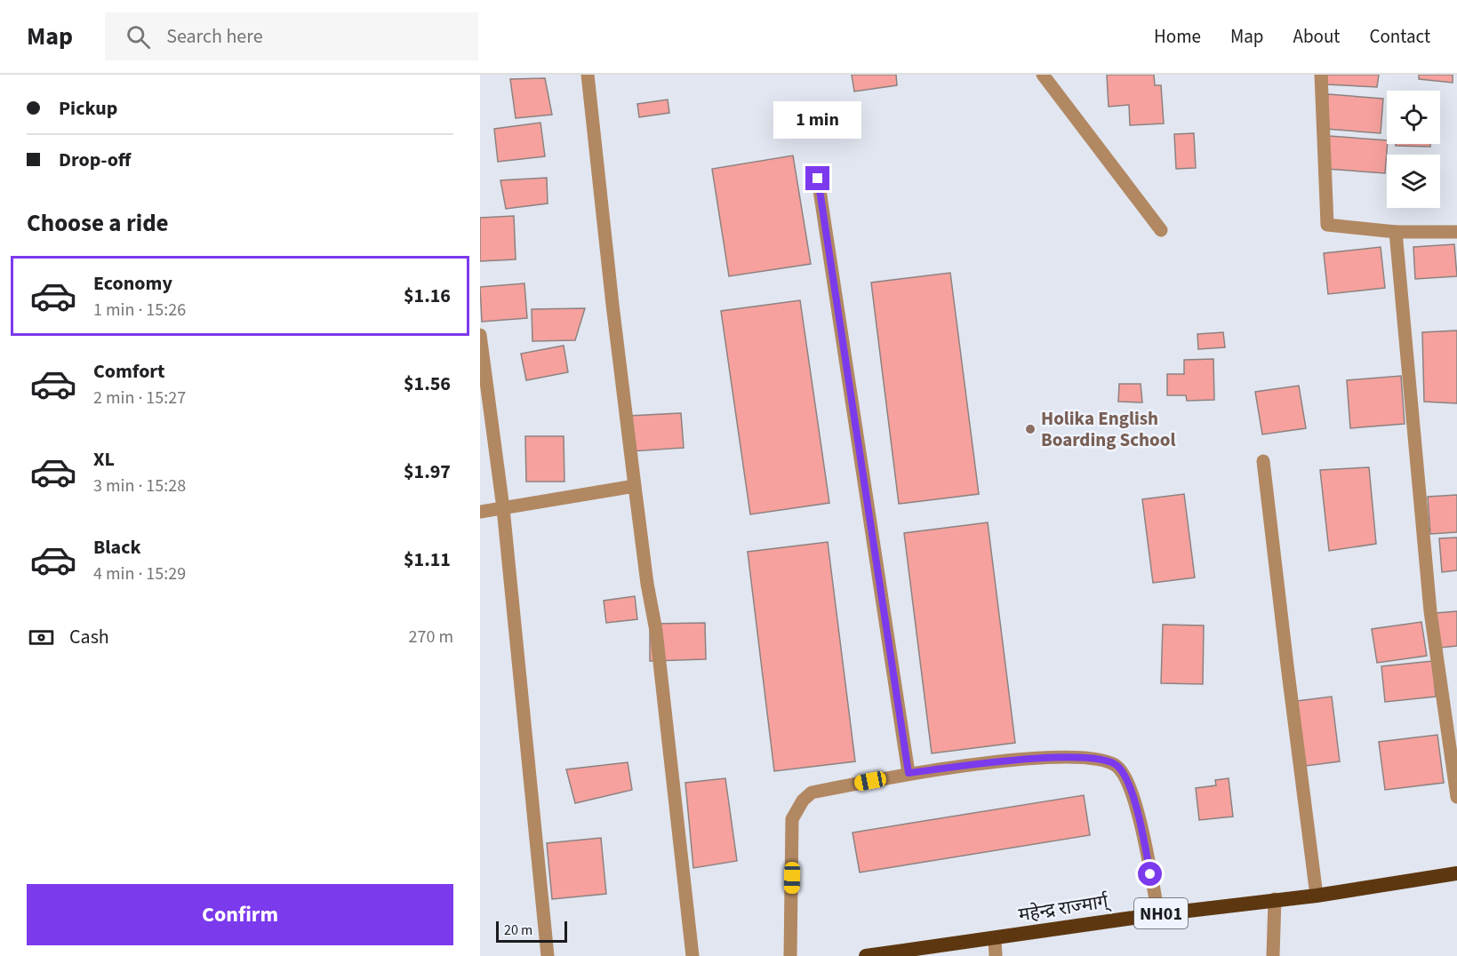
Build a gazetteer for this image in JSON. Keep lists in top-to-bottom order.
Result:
{
  "streets": {
    "highway": ["महेन्द्र राज्मार्ग्", "NH01"]
  },
  "places": ["Holika English Boarding School"],
  "scale_bar": "20 m",
  "page": {
    "header": "Map",
    "search": "Search here",
    "nav": [
      "Home",
      "Map",
      "About",
      "Contact"
    ],
    "banner": ["Pickup", "Drop-off"],
    "bubble": "1 min",
    "heading": "Choose a ride",
    "list": [
      {
        "name": "Economy",
        "note": "1 min · 15:26",
        "value": "$1.16"
      },
      {
        "name": "Comfort",
        "note": "2 min · 15:27",
        "value": "$1.56"
      },
      {
        "name": "XL",
        "note": "3 min · 15:28",
        "value": "$1.97"
      },
      {
        "name": "Black",
        "note": "4 min · 15:29",
        "value": "$1.11"
      }
    ],
    "pay": ["Cash", "270 m"],
    "buttons": "Confirm",
    "scale": "20 m"
  }
}
